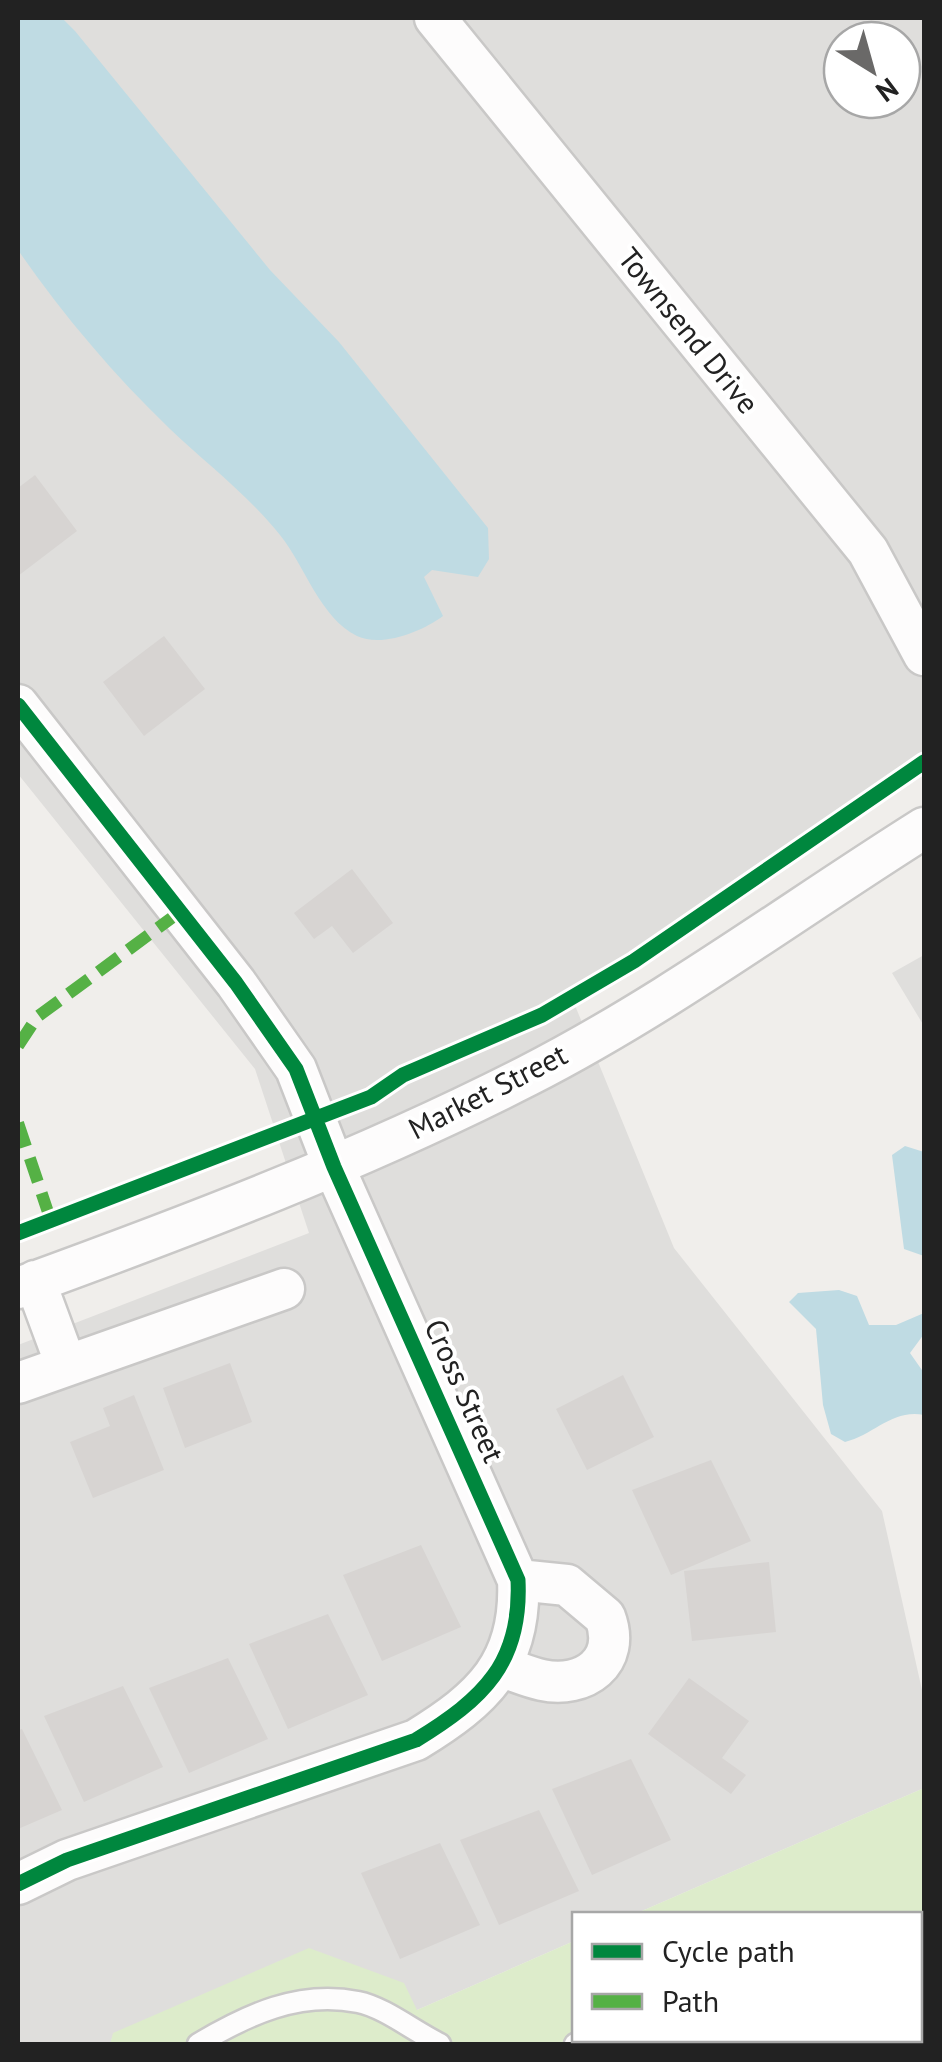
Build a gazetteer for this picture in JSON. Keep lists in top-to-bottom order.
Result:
{
  "streets": {
    "street": ["Townsend Drive", "Market Street", "Cross Street"]
  },
  "crossings": [
    ["Market Street", "Cross Street"]
  ],
  "legend": ["Cycle path", "Path"],
  "north": "bottom right"
}
